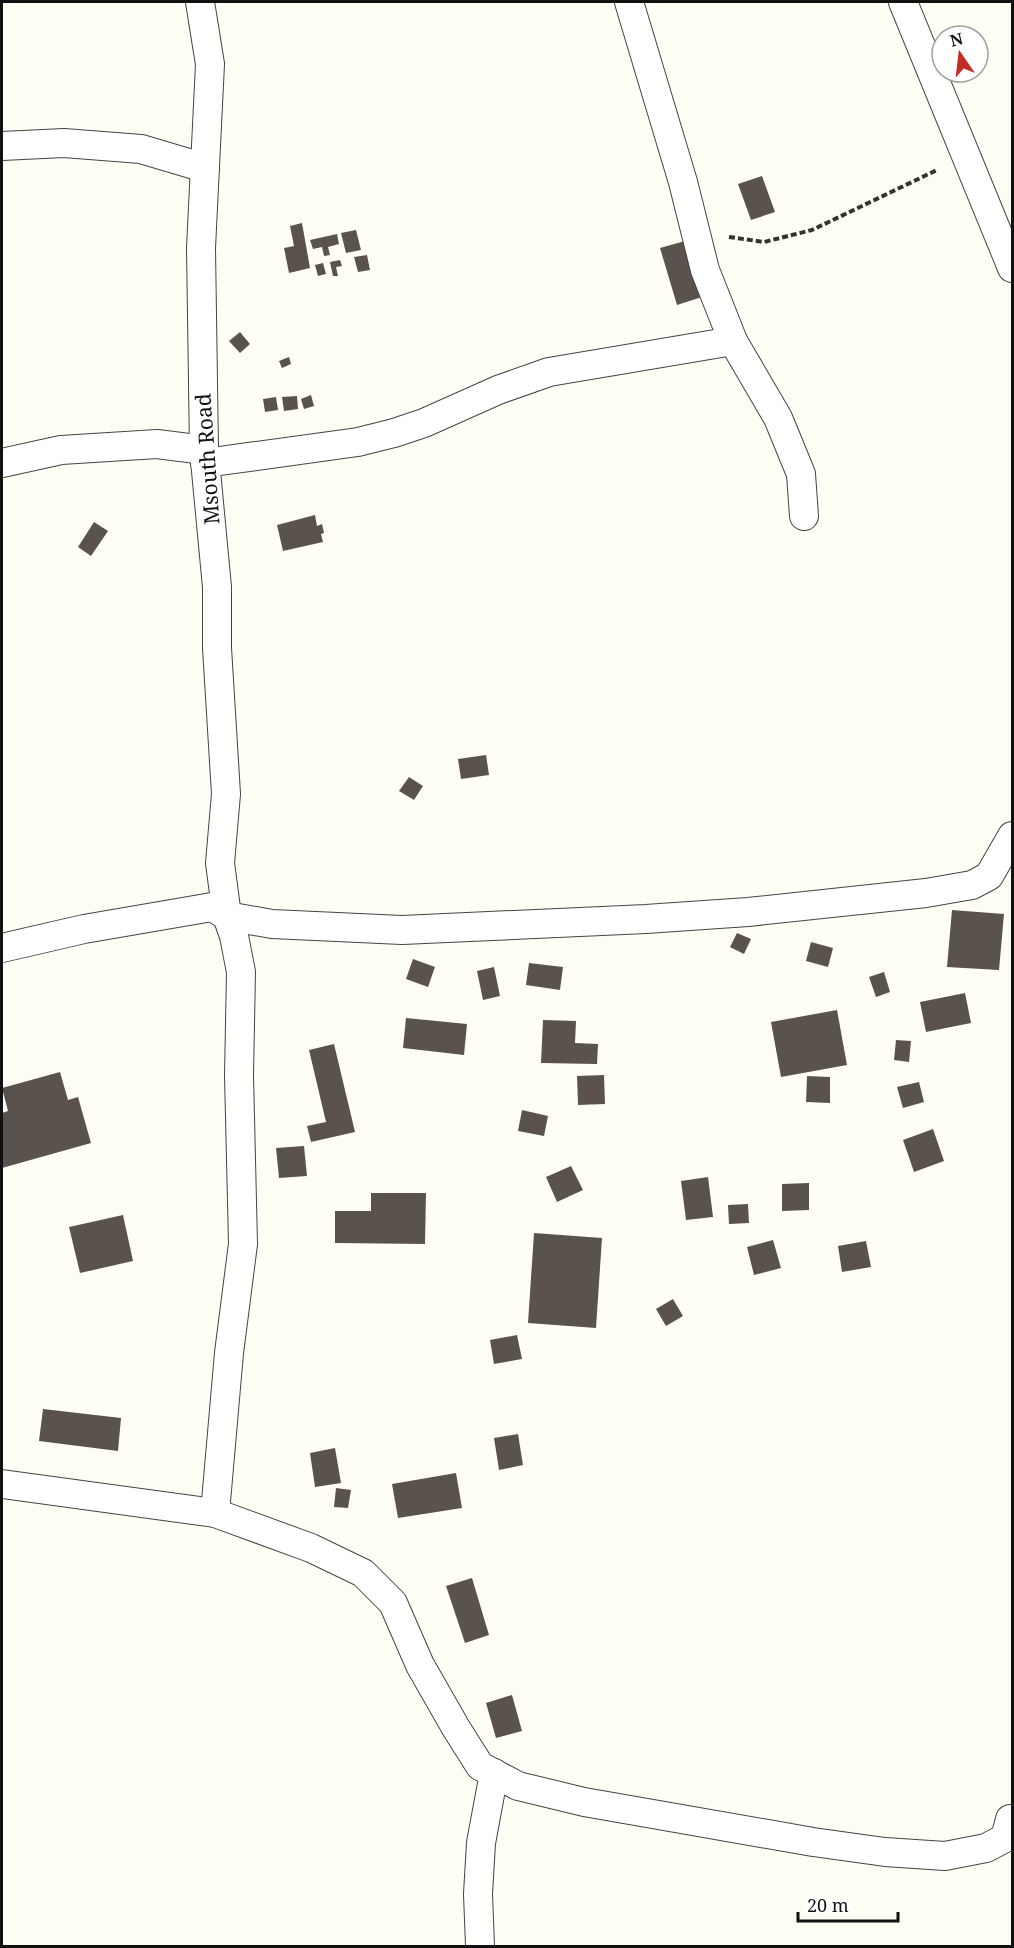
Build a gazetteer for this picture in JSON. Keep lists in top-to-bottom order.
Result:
{
  "streets": {
    "street": ["Msouth Road"]
  },
  "scale_bar": "20 m",
  "north": "top"
}
